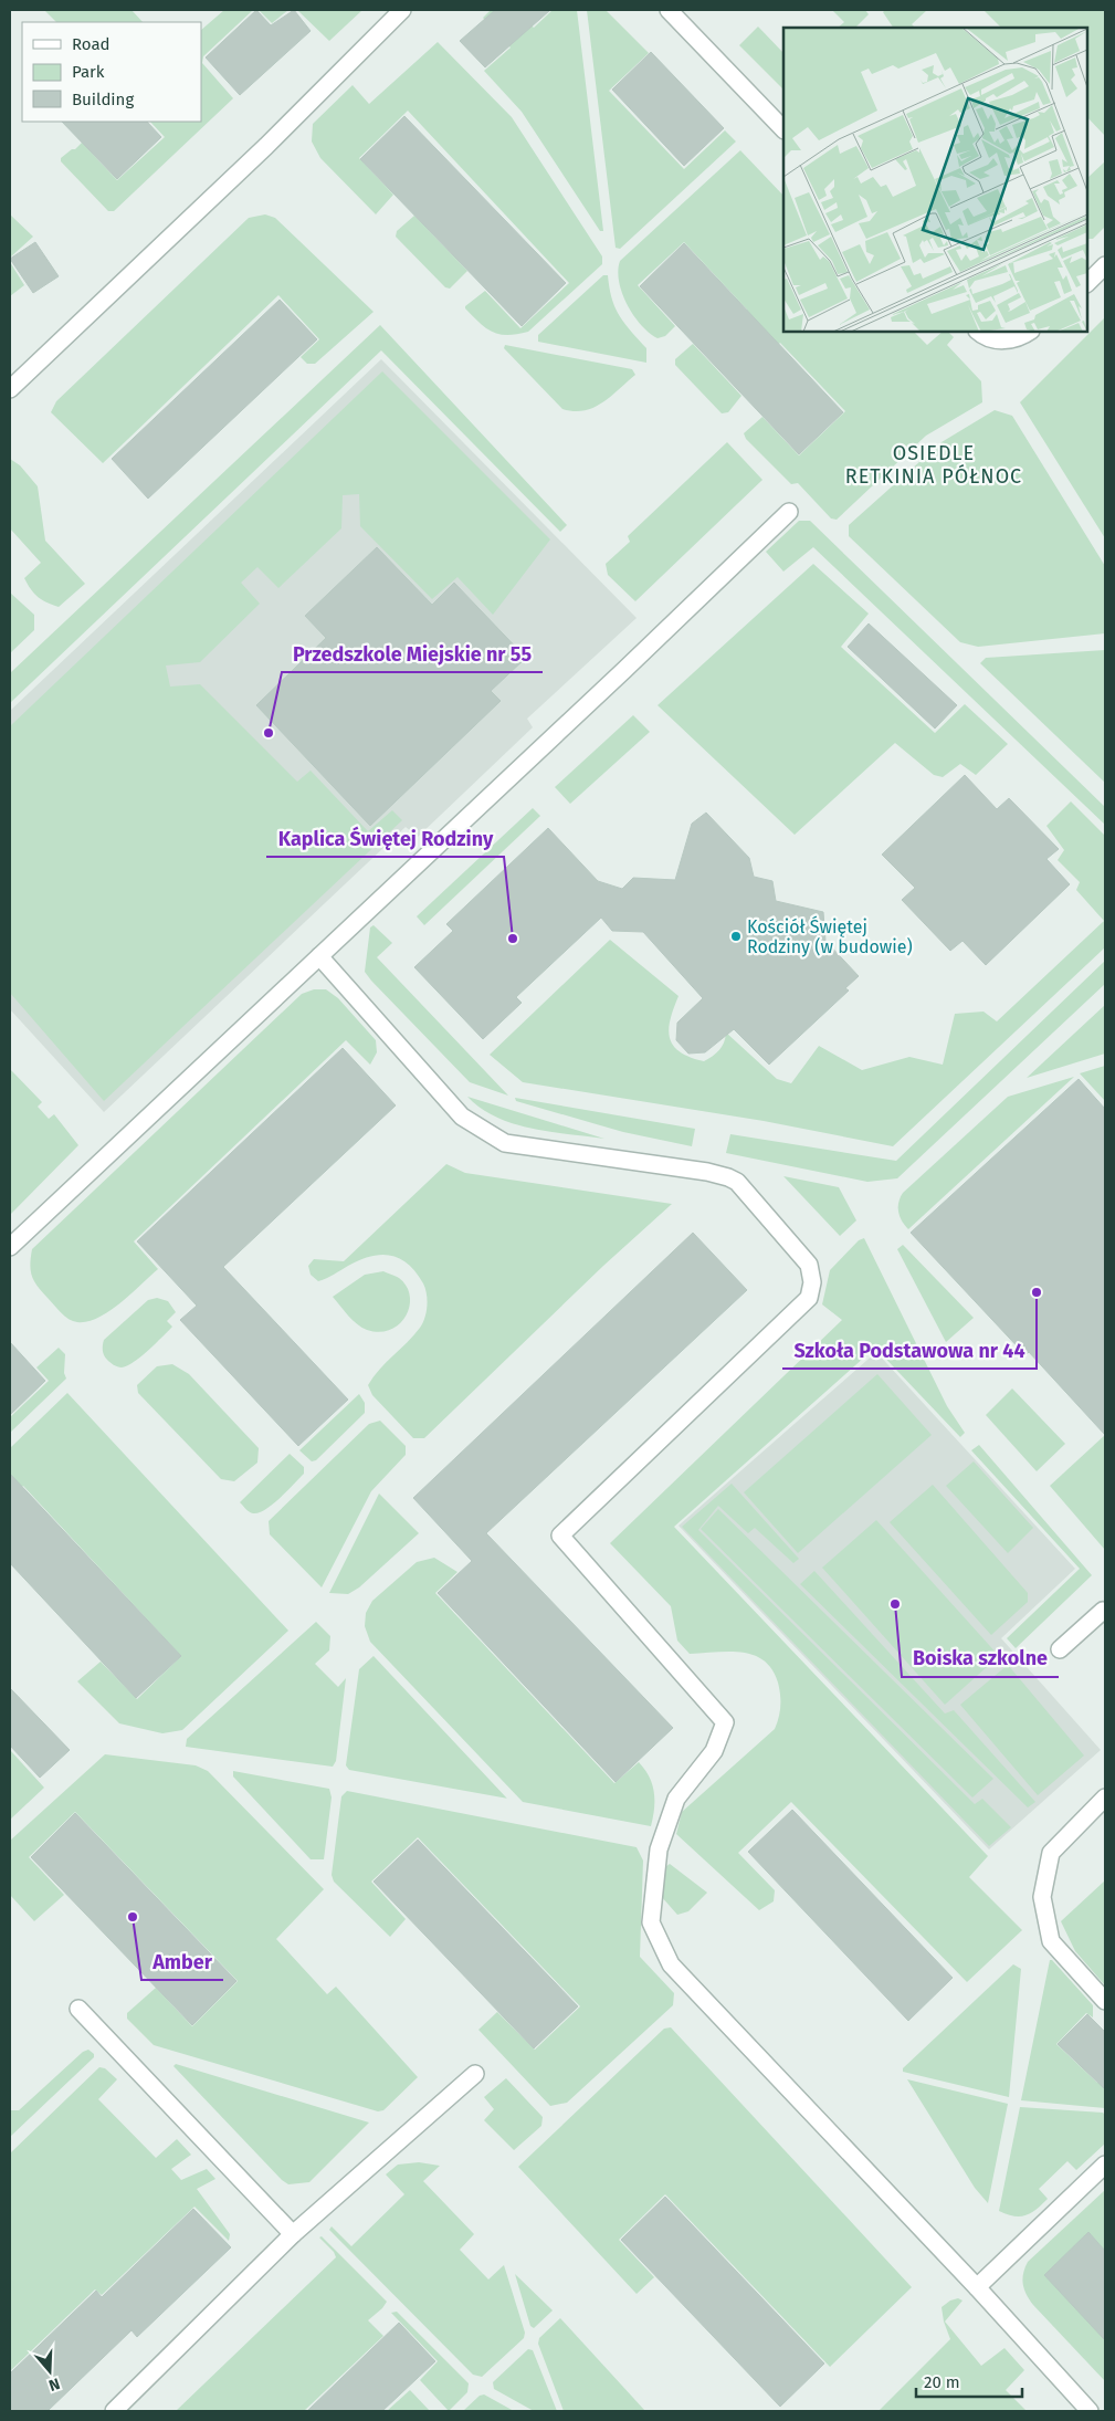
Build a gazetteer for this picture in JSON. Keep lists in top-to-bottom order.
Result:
{
  "districts": ["OSIEDLE RETKINIA PÓŁNOC"],
  "places": [
    "Przedszkole Miejskie nr 55",
    "Kościół Świętej Rodziny (w budowie)",
    "Kaplica Świętej Rodziny",
    "Szkoła Podstawowa nr 44",
    "Boiska szkolne",
    "Amber"
  ],
  "legend": ["Road", "Park", "Building"],
  "scale_bar": "20 m",
  "north": "bottom"
}
